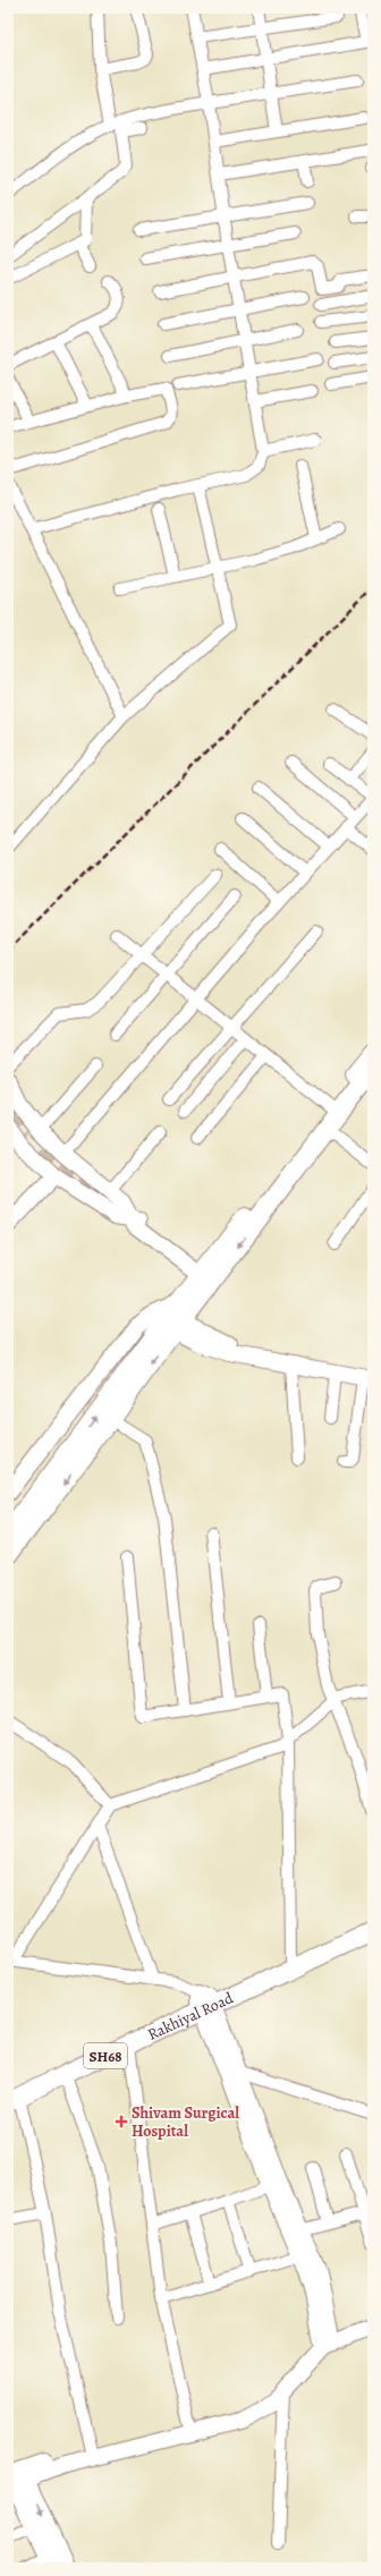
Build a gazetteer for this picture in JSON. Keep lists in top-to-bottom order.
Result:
{
  "streets": {
    "main road": ["Rakhiyal Road", "SH68"]
  },
  "crossings": [
    ["Rakhiyal Road", "SH68"]
  ],
  "places": {
    "health": ["Shivam Surgical Hospital"]
  }
}
